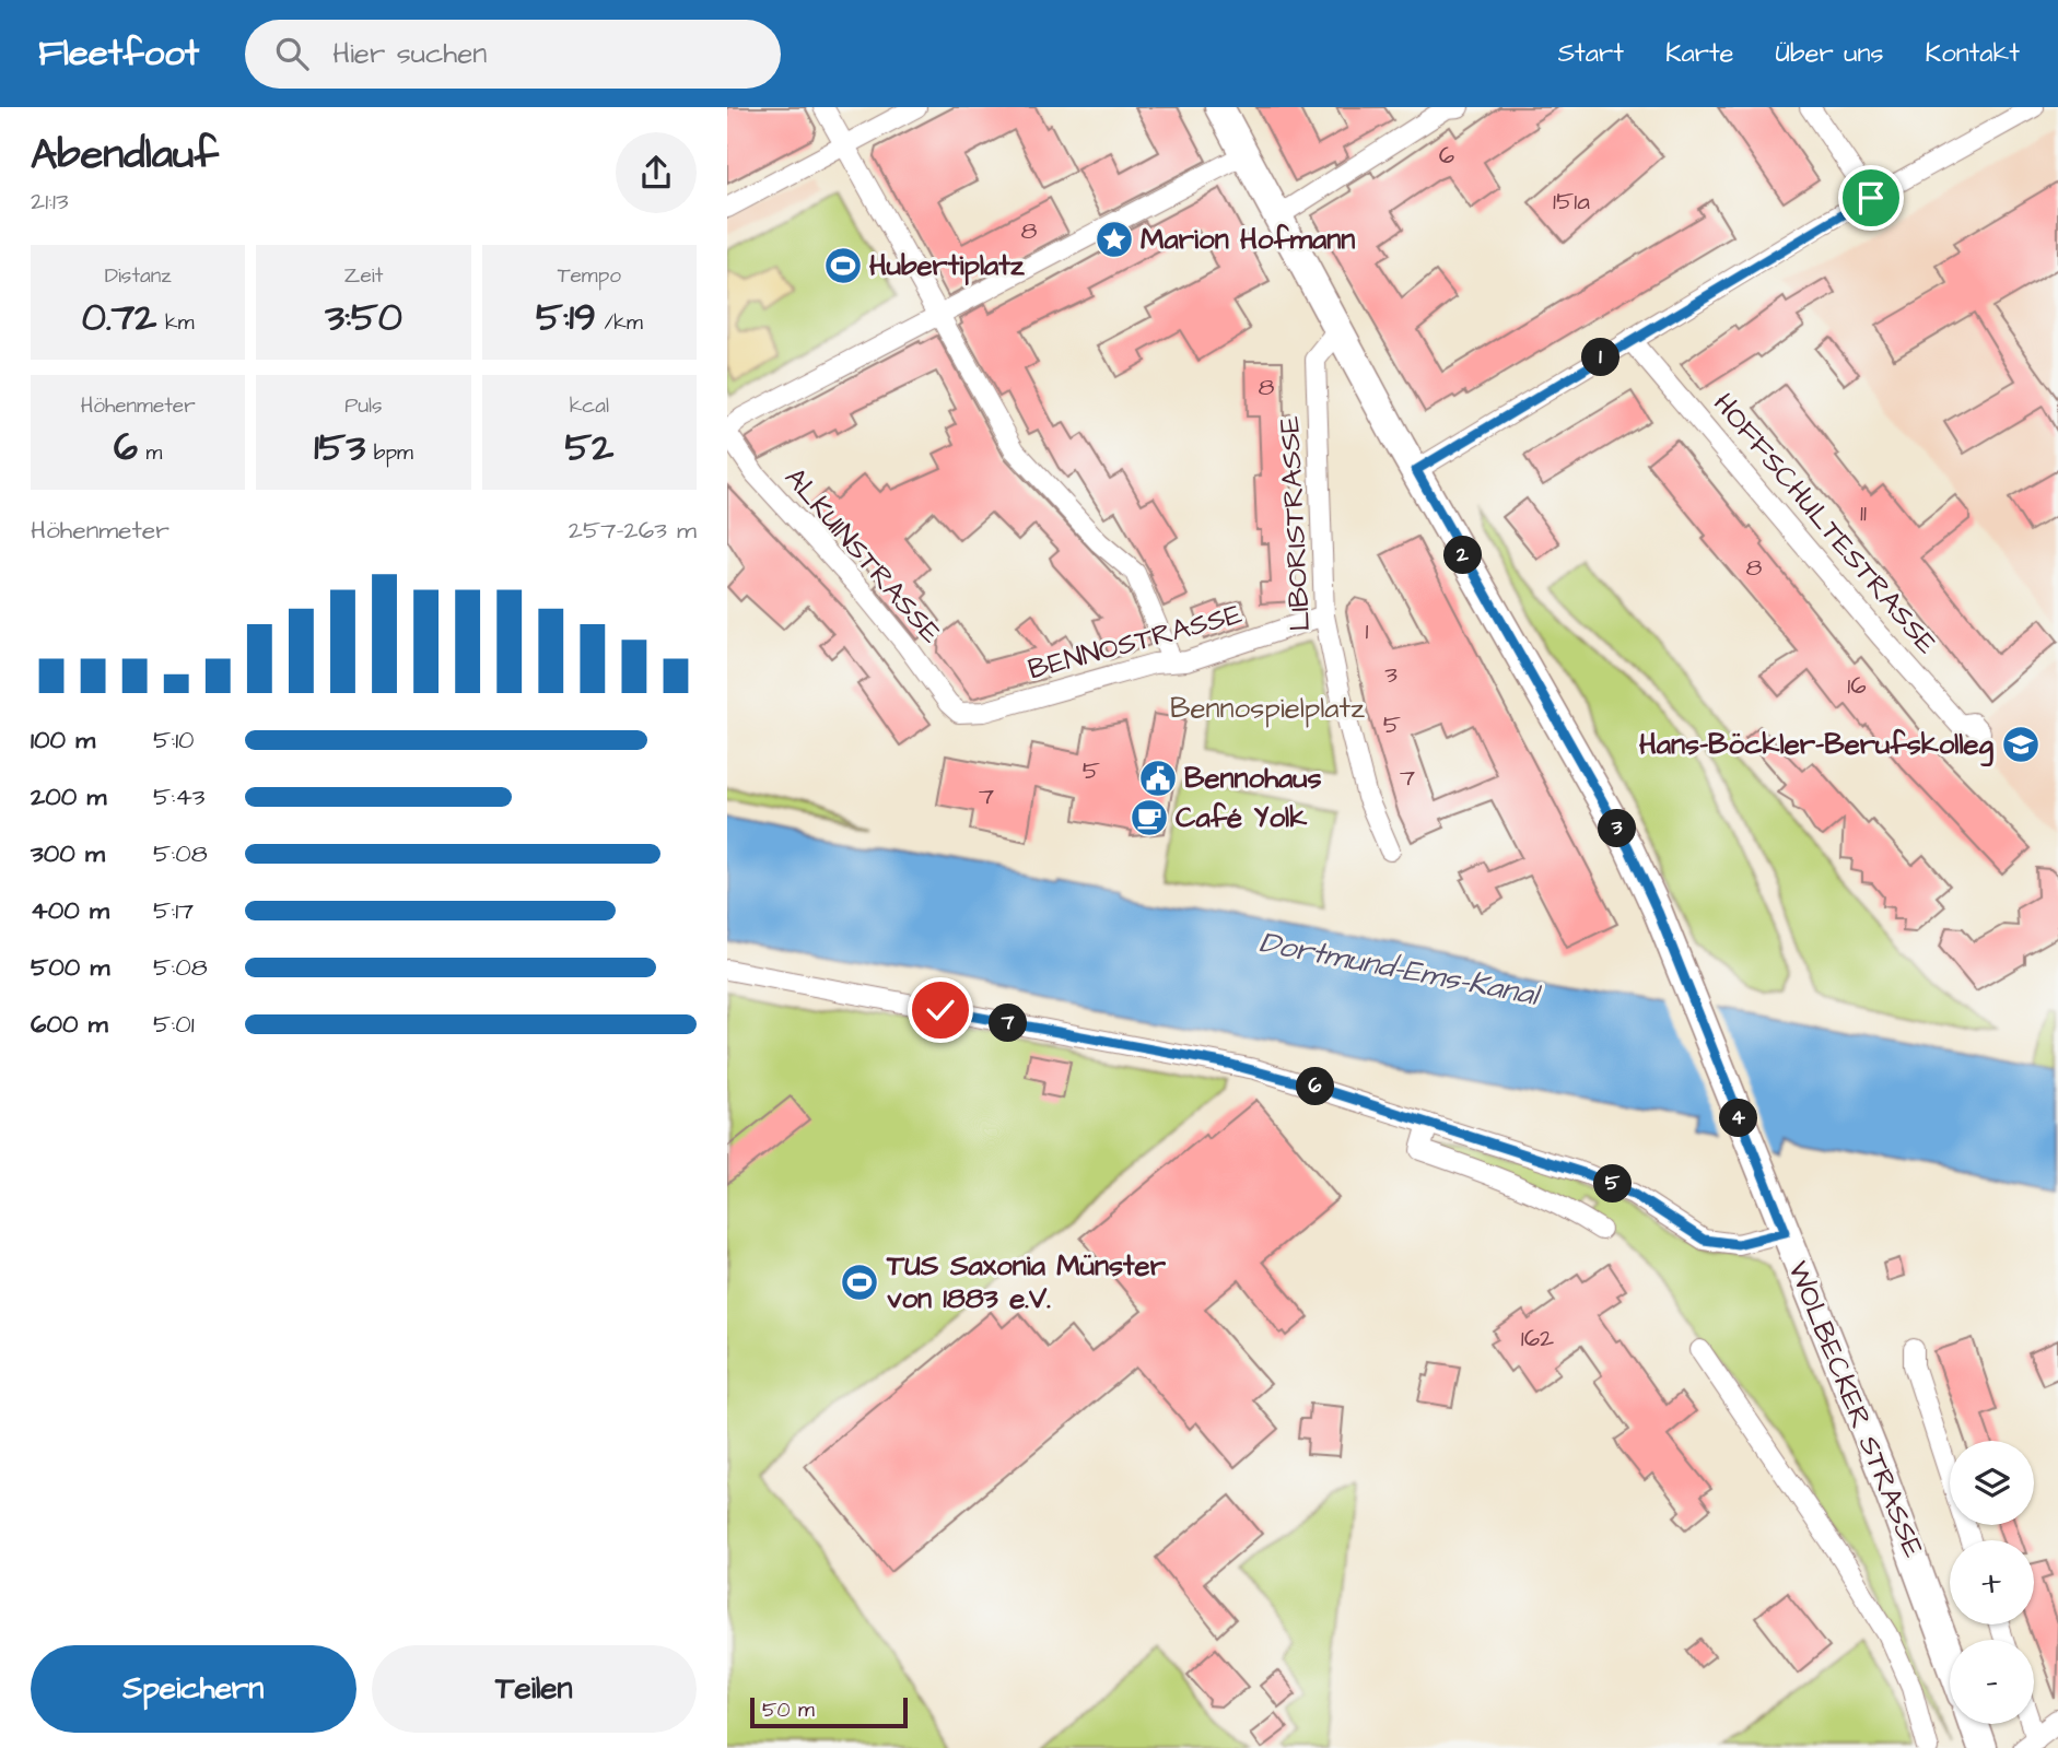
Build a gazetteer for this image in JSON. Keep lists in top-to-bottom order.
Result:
{
  "streets": {
    "main road": ["WOLBECKER STRASSE"],
    "street": [
      "LIBORISTRASSE",
      "HOFFSCHULTESTRASSE",
      "ALKUINSTRASSE",
      "BENNOSTRASSE"
    ]
  },
  "crossings": [
    ["LIBORISTRASSE", "BENNOSTRASSE"],
    ["LIBORISTRASSE", "WOLBECKER STRASSE"],
    ["ALKUINSTRASSE", "BENNOSTRASSE"]
  ],
  "water": ["Dortmund-Ems-Kanal"],
  "parks": ["Bennospielplatz"],
  "places": {
    "place": ["Marion Hofmann"],
    "sports": ["Hubertiplatz", "TUS Saxonia Münster von 1883 e.V."],
    "school or university": ["Hans-Böckler-Berufskolleg"],
    "public building": ["Bennohaus"],
    "cafe": ["Café Yolk"]
  },
  "house_numbers": [
    "6",
    "151a",
    "8",
    "8",
    "11",
    "8",
    "1",
    "3",
    "16",
    "5",
    "5",
    "7",
    "7",
    "162"
  ],
  "scale_bar": "50 m",
  "page": {
    "header": "Fleetfoot",
    "search": "Hier suchen",
    "nav": [
      "Start",
      "Karte",
      "Über uns",
      "Kontakt"
    ],
    "heading": ["Abendlauf", "21:13"],
    "stats": [
      ["Distanz", "0.72 km"],
      ["Zeit", "3:50"],
      ["Tempo", "5:19 /km"],
      ["Höhenmeter", "6 m"],
      ["Puls", "153 bpm"],
      ["kcal", "52"]
    ],
    "pins": [
      "1",
      "2",
      "3",
      "7",
      "6",
      "4",
      "5"
    ],
    "chart": ["Höhenmeter", "257–263 m"],
    "list": [
      {
        "name": "100 m",
        "note": "5:10"
      },
      {
        "name": "200 m",
        "note": "5:43"
      },
      {
        "name": "300 m",
        "note": "5:08"
      },
      {
        "name": "400 m",
        "note": "5:17"
      },
      {
        "name": "500 m",
        "note": "5:08"
      },
      {
        "name": "600 m",
        "note": "5:01"
      }
    ],
    "map_buttons": ["+", "−"],
    "buttons": ["Speichern", "Teilen"],
    "scale": "50 m"
  }
}
